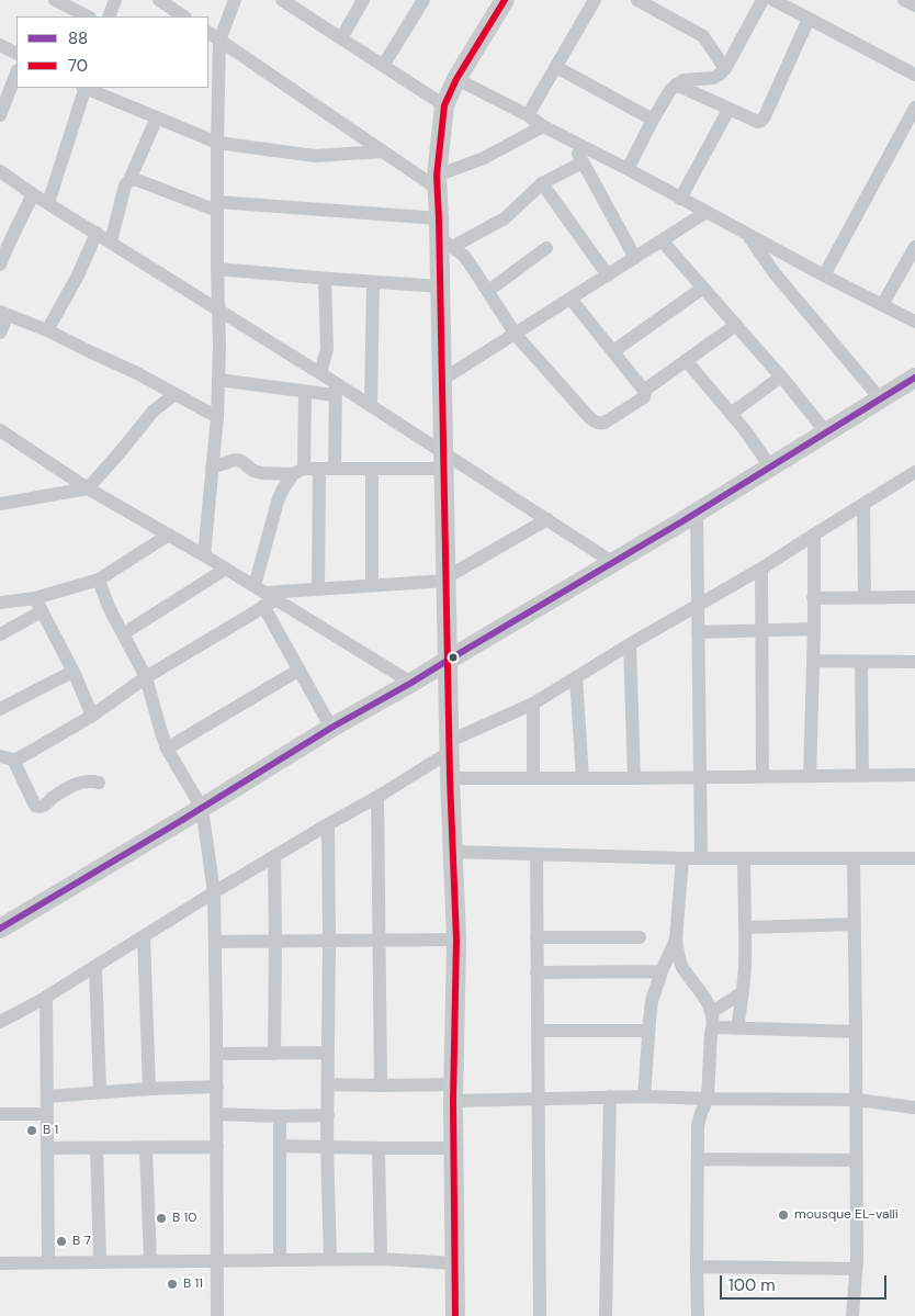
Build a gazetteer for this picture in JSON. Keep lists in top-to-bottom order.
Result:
{
  "places": [
    "B 1",
    "mousque EL-valli",
    "B 10",
    "B 7",
    "B 11"
  ],
  "lines": ["transit line 70", "transit line 88"],
  "legend": ["88", "70"],
  "scale_bar": "100 m"
}
